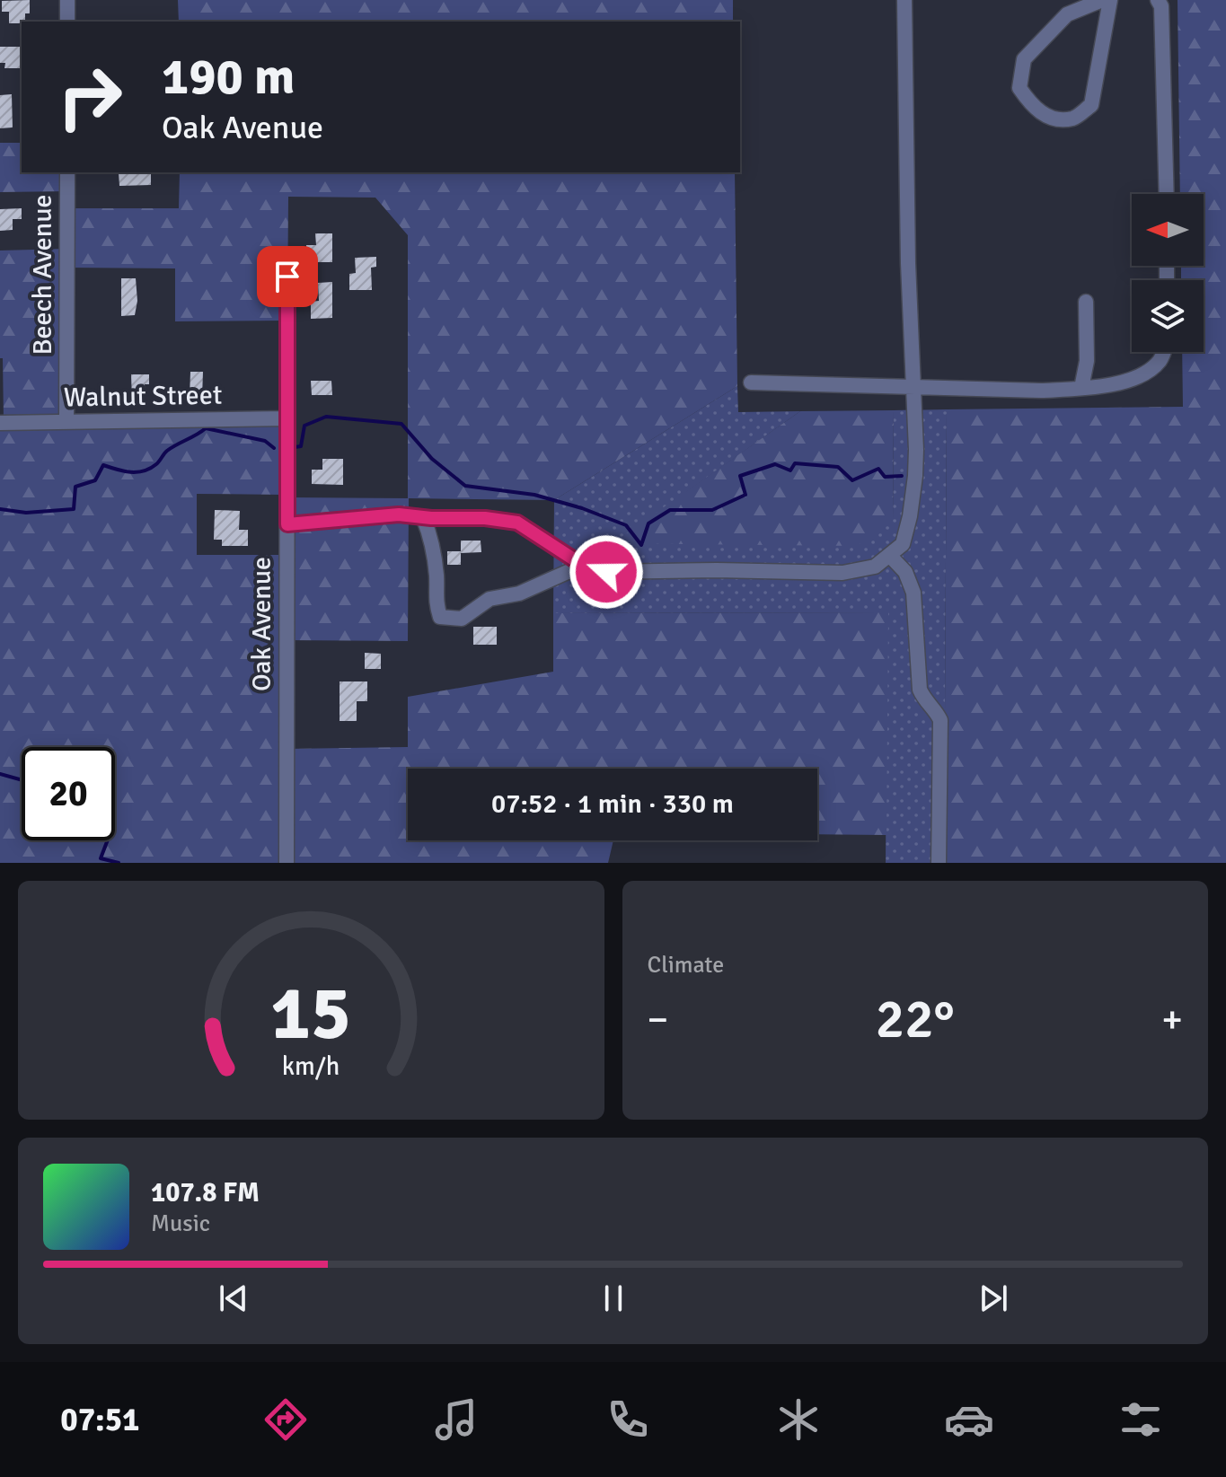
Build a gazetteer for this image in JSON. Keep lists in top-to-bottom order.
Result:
{
  "streets": {
    "street": ["Beech Avenue", "Walnut Street", "Oak Avenue"]
  },
  "crossings": [
    ["Beech Avenue", "Walnut Street"],
    ["Walnut Street", "Oak Avenue"]
  ],
  "north": "left",
  "page": {
    "turn": ["190 m", "Oak Avenue"],
    "limit": "20",
    "trip": "07:52 · 1 min · 330 m",
    "tile": "Climate",
    "heat": ["−", "22°", "+"],
    "song": ["107.8 FM", "Music"],
    "tabs": "07:51",
    "gauge": ["15", "km/h"]
  }
}
